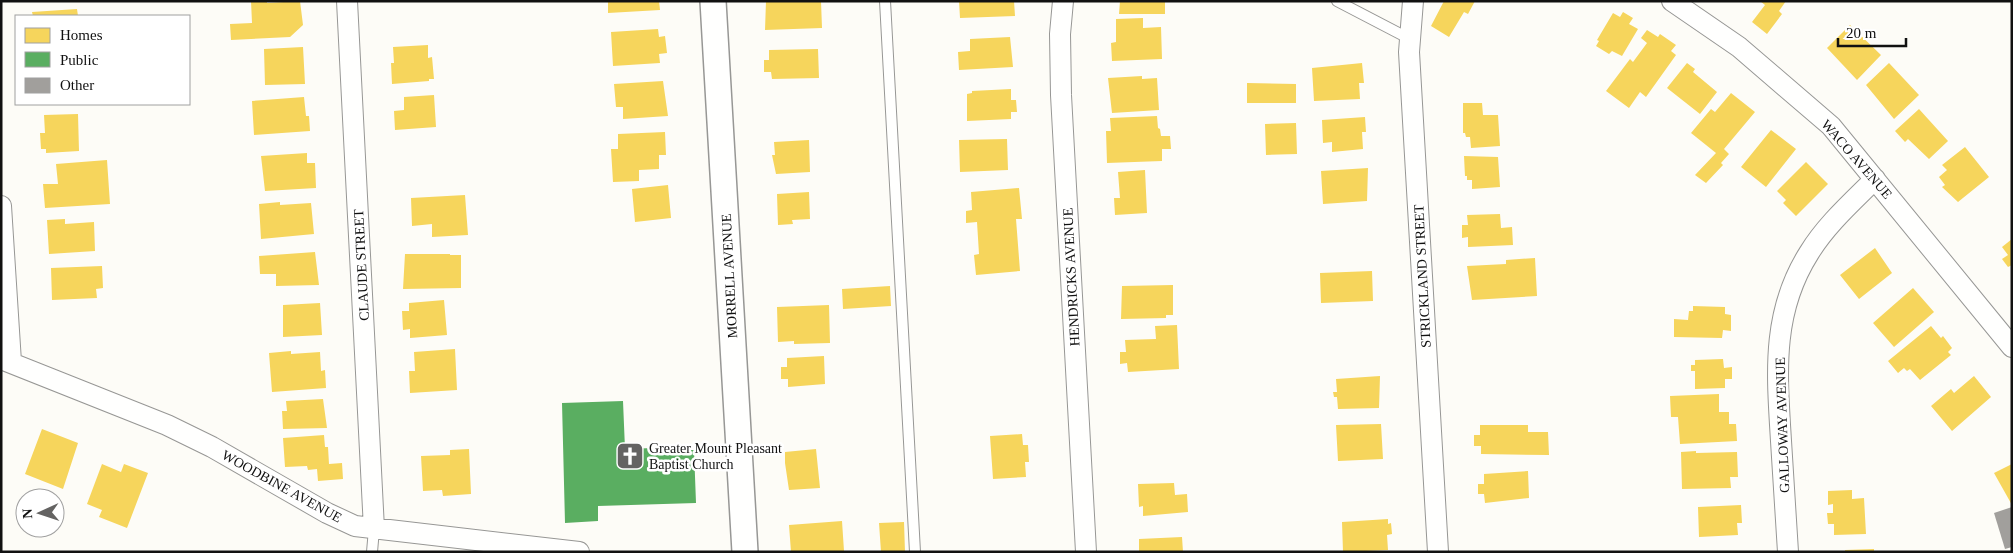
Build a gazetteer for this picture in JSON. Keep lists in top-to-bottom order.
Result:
{
  "streets": {
    "street": [
      "WACO AVENUE",
      "CLAUDE STREET",
      "MORRELL AVENUE",
      "STRICKLAND STREET",
      "HENDRICKS AVENUE",
      "GALLOWAY AVENUE",
      "WOODBINE AVENUE"
    ]
  },
  "crossings": [
    ["WACO AVENUE", "GALLOWAY AVENUE"],
    ["CLAUDE STREET", "WOODBINE AVENUE"]
  ],
  "places": {
    "church": ["Greater Mount Pleasant Baptist Church"]
  },
  "legend": ["Homes", "Public", "Other"],
  "scale_bar": "20 m",
  "north": "left"
}
